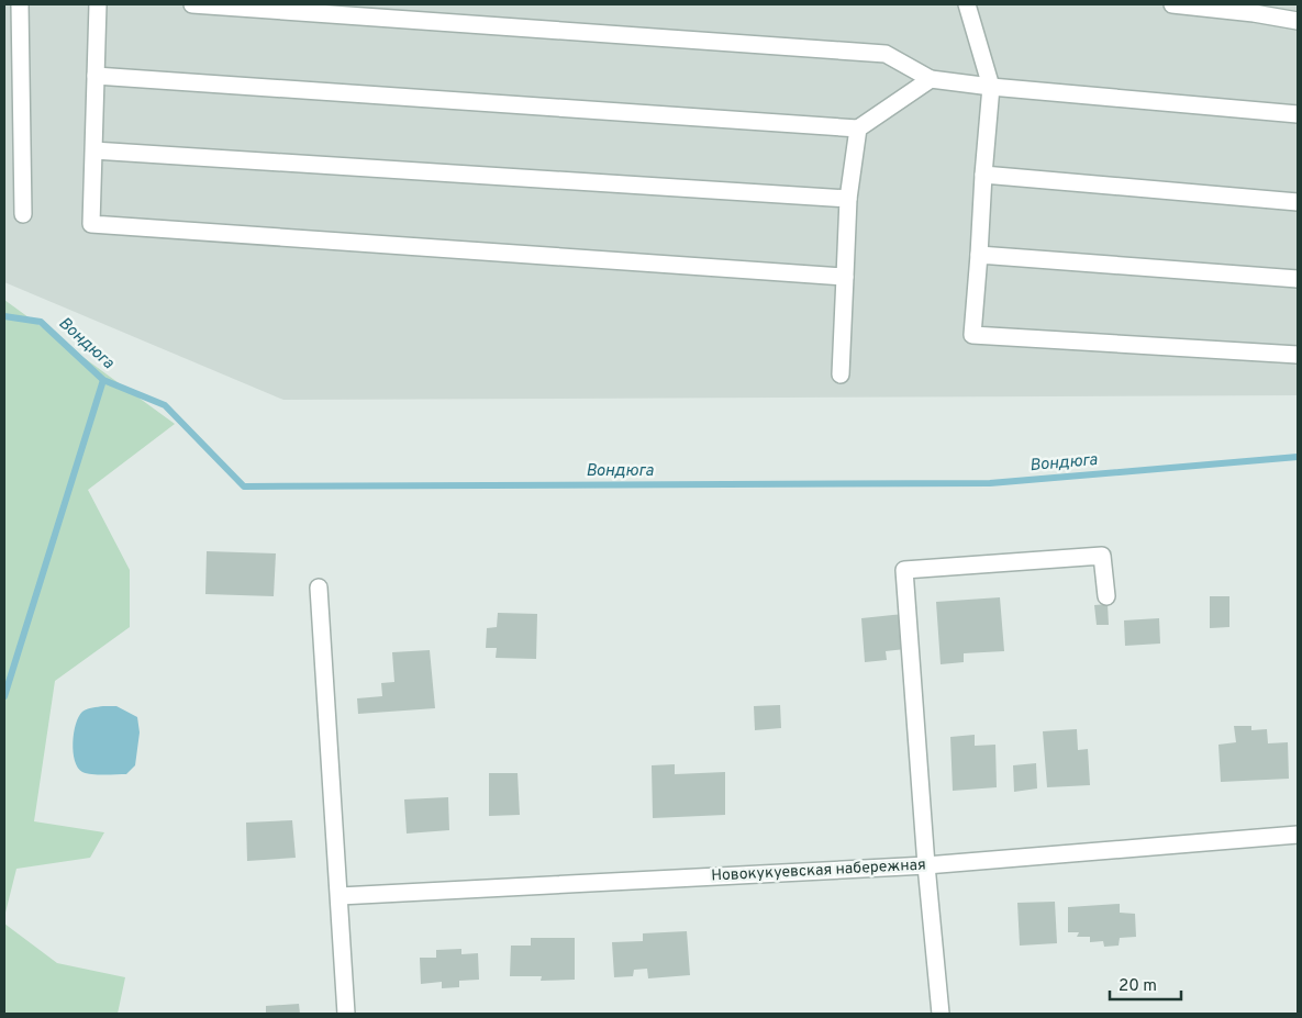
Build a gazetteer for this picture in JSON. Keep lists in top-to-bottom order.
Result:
{
  "streets": {
    "street": ["Новокукуевская набережная"]
  },
  "water": ["Вондюга"],
  "scale_bar": "20 m"
}
